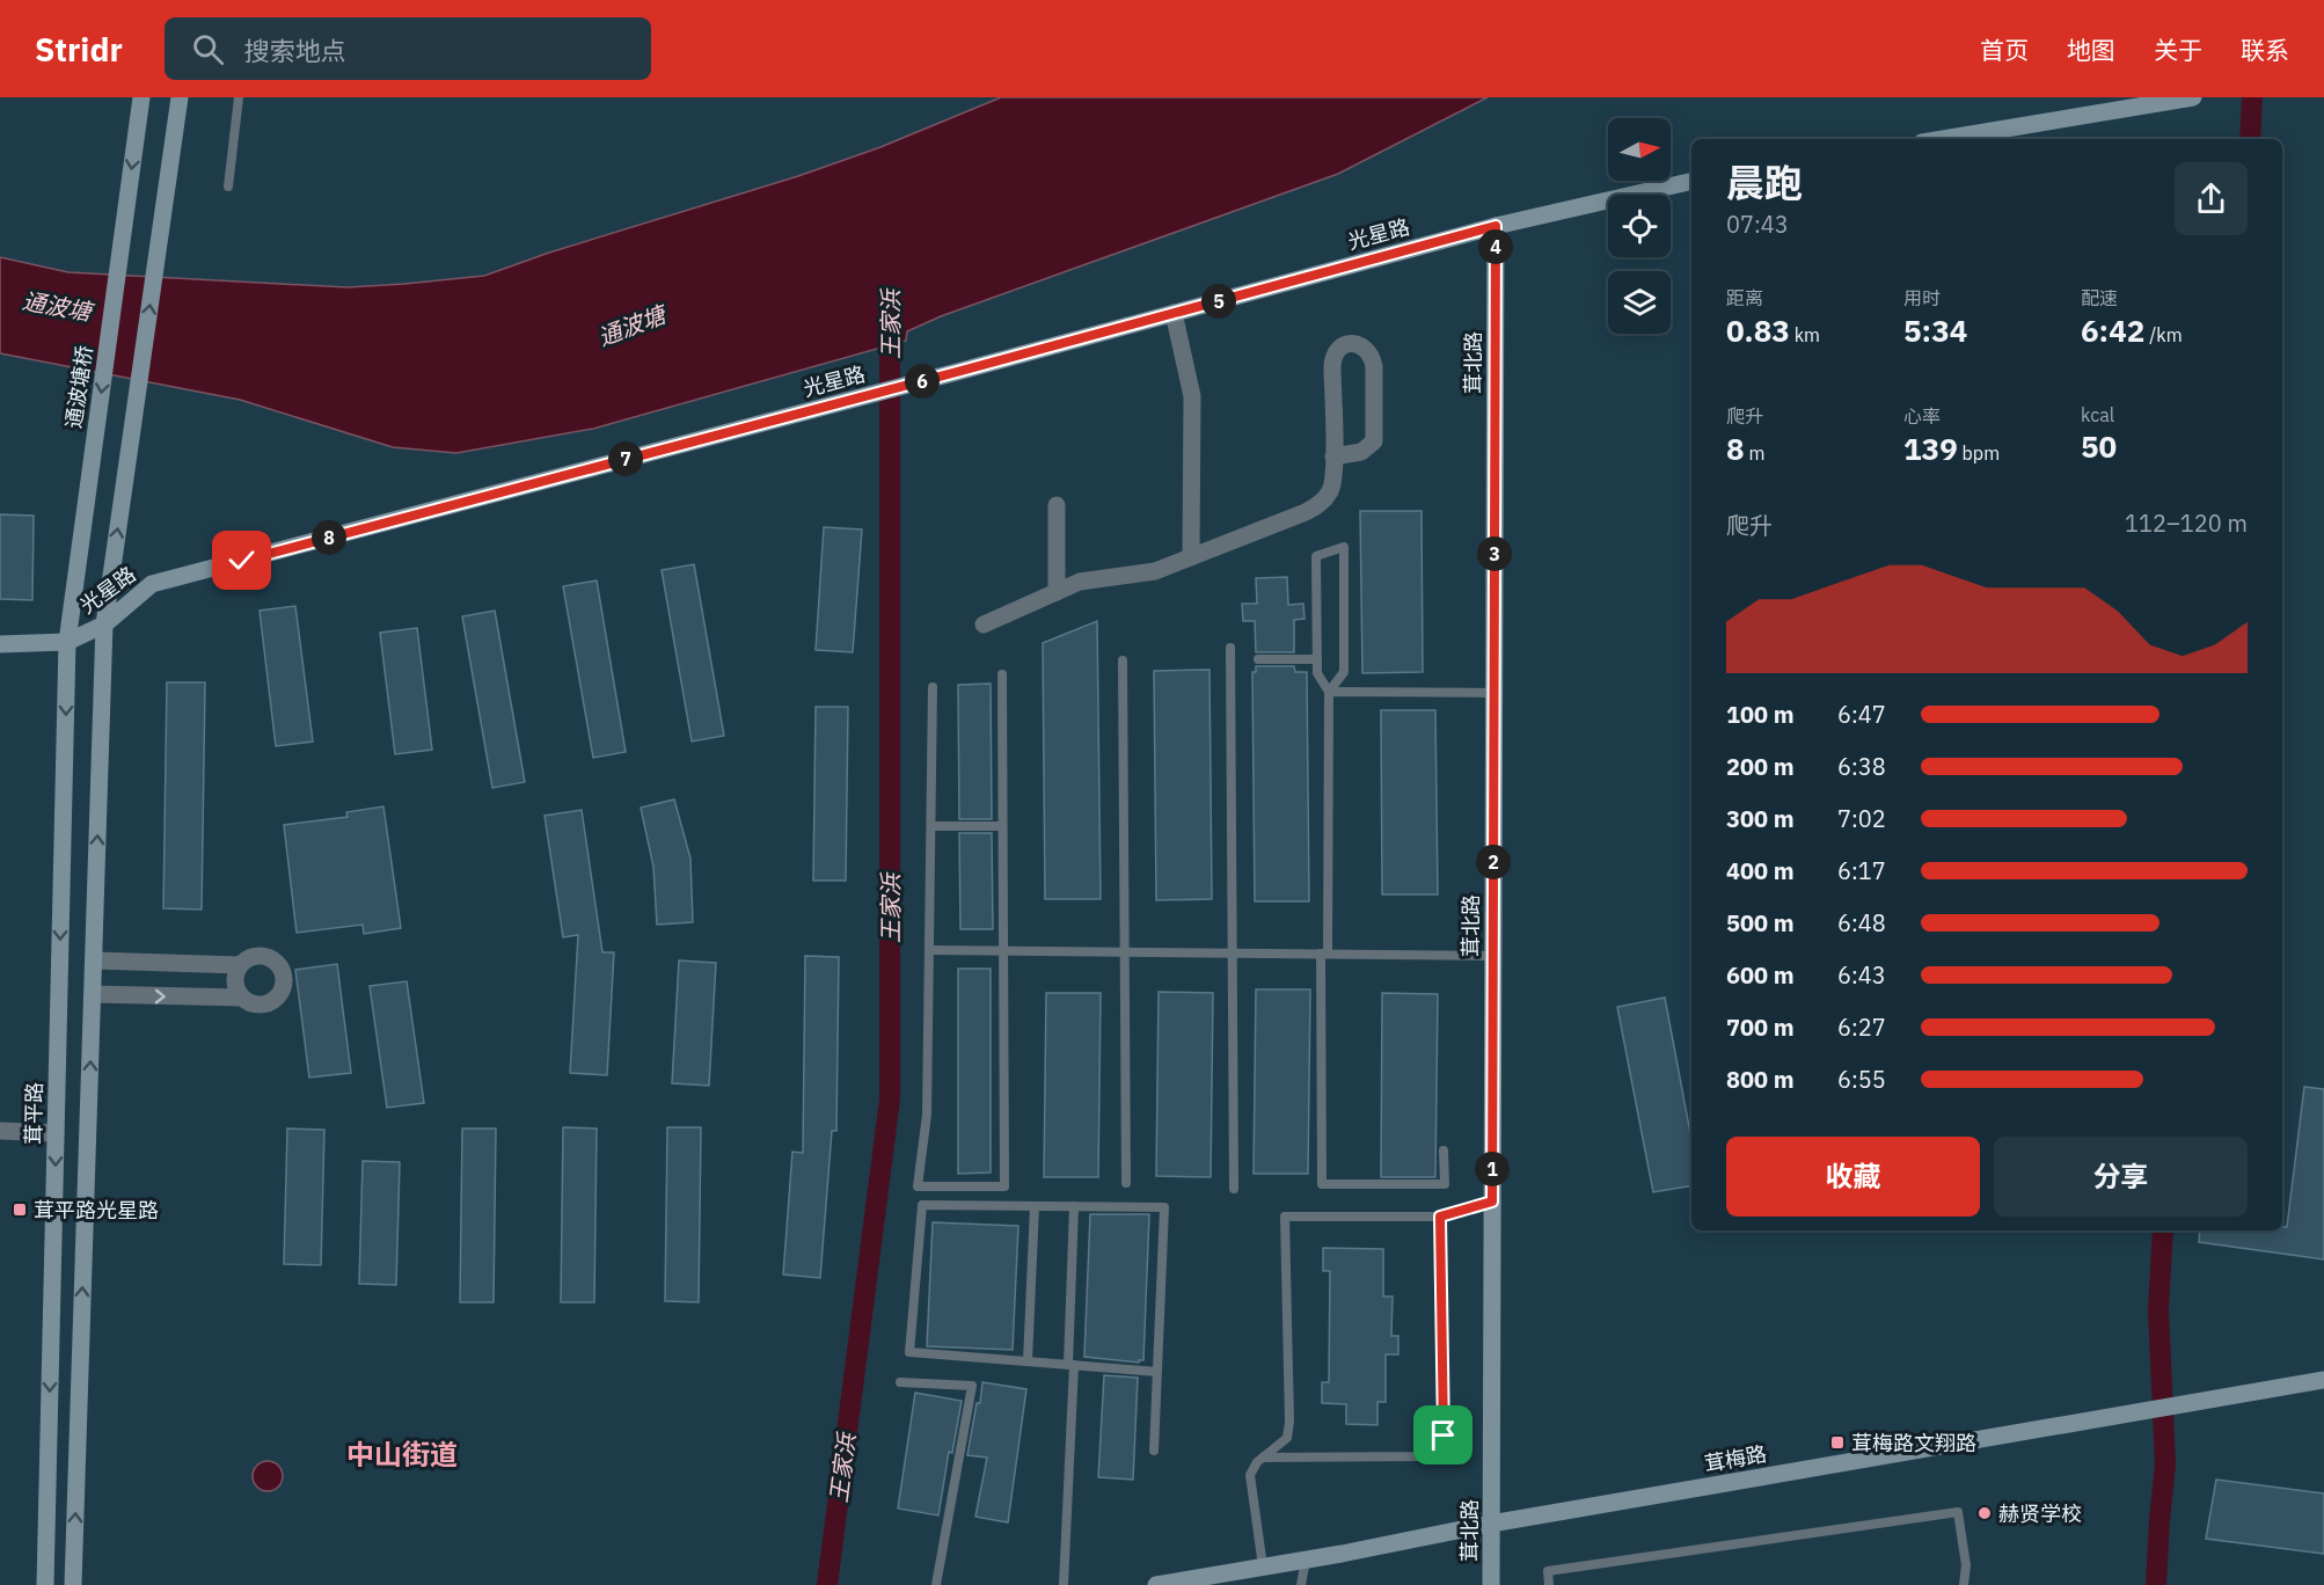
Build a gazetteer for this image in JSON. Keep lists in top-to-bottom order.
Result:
{
  "streets": {
    "street": [
      "光星路",
      "茸北路",
      "通波塘桥",
      "茸平路",
      "茸梅路"
    ]
  },
  "crossings": [
    ["光星路", "茸北路"],
    ["光星路", "通波塘桥"],
    ["光星路", "茸平路"],
    ["茸北路", "茸梅路"],
    ["通波塘桥", "茸平路"]
  ],
  "districts": ["中山街道"],
  "water": ["通波塘", "王家浜"],
  "places": {
    "transit": ["茸平路光星路", "茸梅路文翔路"],
    "other": ["赫贤学校"]
  },
  "north": "right",
  "page": {
    "header": "Stridr",
    "search": "搜索地点",
    "nav": [
      "首页",
      "地图",
      "关于",
      "联系"
    ],
    "heading": ["晨跑", "07:43"],
    "pins": [
      "4",
      "5",
      "6",
      "7",
      "8",
      "3",
      "2",
      "1"
    ],
    "stats": [
      ["距离", "0.83 km"],
      ["用时", "5:34"],
      ["配速", "6:42 /km"],
      ["爬升", "8 m"],
      ["心率", "139 bpm"],
      ["kcal", "50"]
    ],
    "chart": ["爬升", "112–120 m"],
    "list": [
      {
        "name": "100 m",
        "note": "6:47"
      },
      {
        "name": "200 m",
        "note": "6:38"
      },
      {
        "name": "300 m",
        "note": "7:02"
      },
      {
        "name": "400 m",
        "note": "6:17"
      },
      {
        "name": "500 m",
        "note": "6:48"
      },
      {
        "name": "600 m",
        "note": "6:43"
      },
      {
        "name": "700 m",
        "note": "6:27"
      },
      {
        "name": "800 m",
        "note": "6:55"
      }
    ],
    "buttons": ["收藏", "分享"]
  }
}
